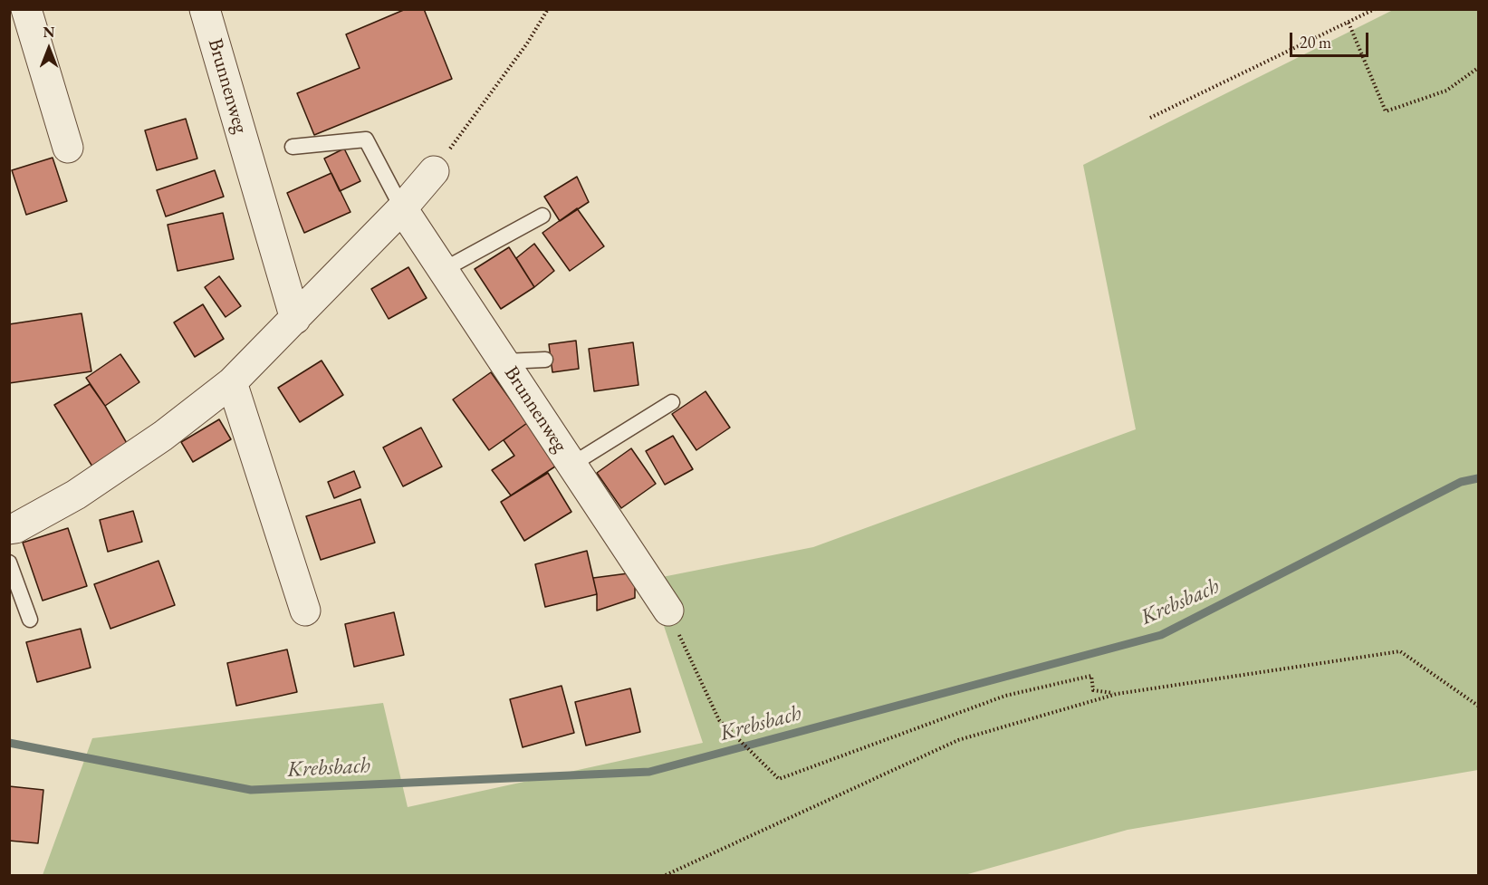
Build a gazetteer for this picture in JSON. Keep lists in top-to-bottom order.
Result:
{
  "streets": {
    "street": ["Brunnenweg"]
  },
  "water": ["Krebsbach"],
  "scale_bar": "20 m",
  "north": "top"
}
